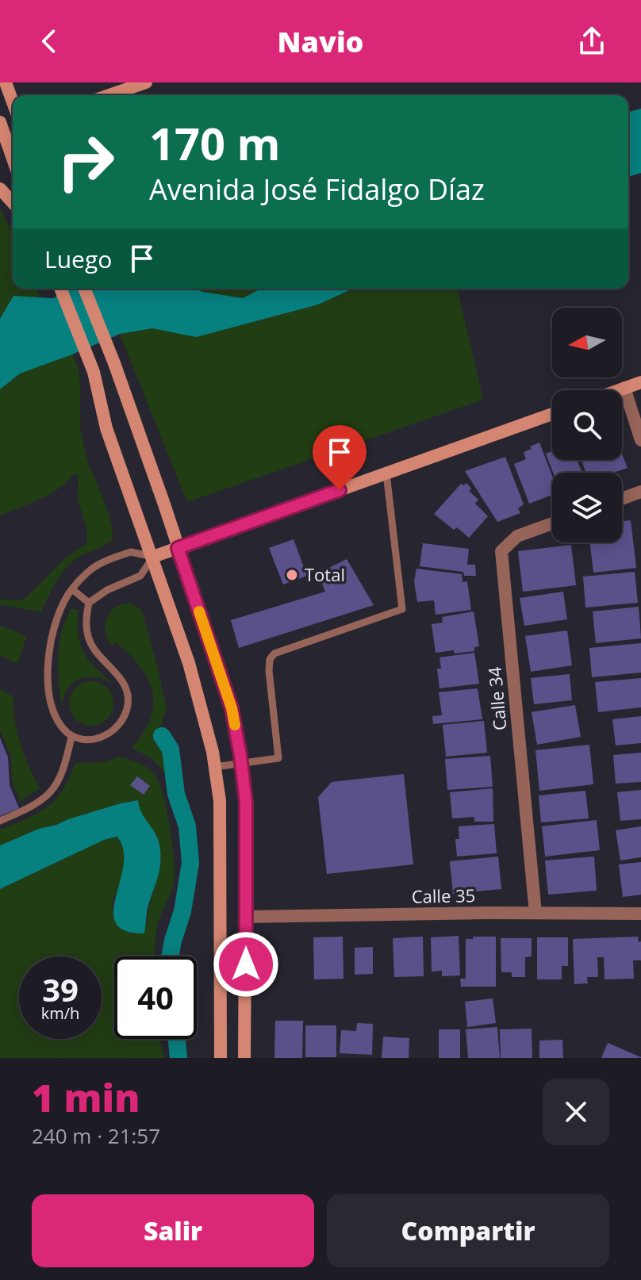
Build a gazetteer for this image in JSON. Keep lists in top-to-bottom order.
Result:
{
  "streets": {
    "street": ["Calle 34", "Calle 35"]
  },
  "crossings": [
    ["Calle 34", "Calle 35"]
  ],
  "places": ["Total"],
  "north": "left",
  "page": {
    "header": "Navio",
    "turn": ["170 m", "Avenida José Fidalgo Díaz"],
    "then": "Luego",
    "speed": "39 km/h",
    "limit": "40",
    "heading": ["1 min", "240 m · 21:57"],
    "buttons": ["Salir", "Compartir"]
  }
}
